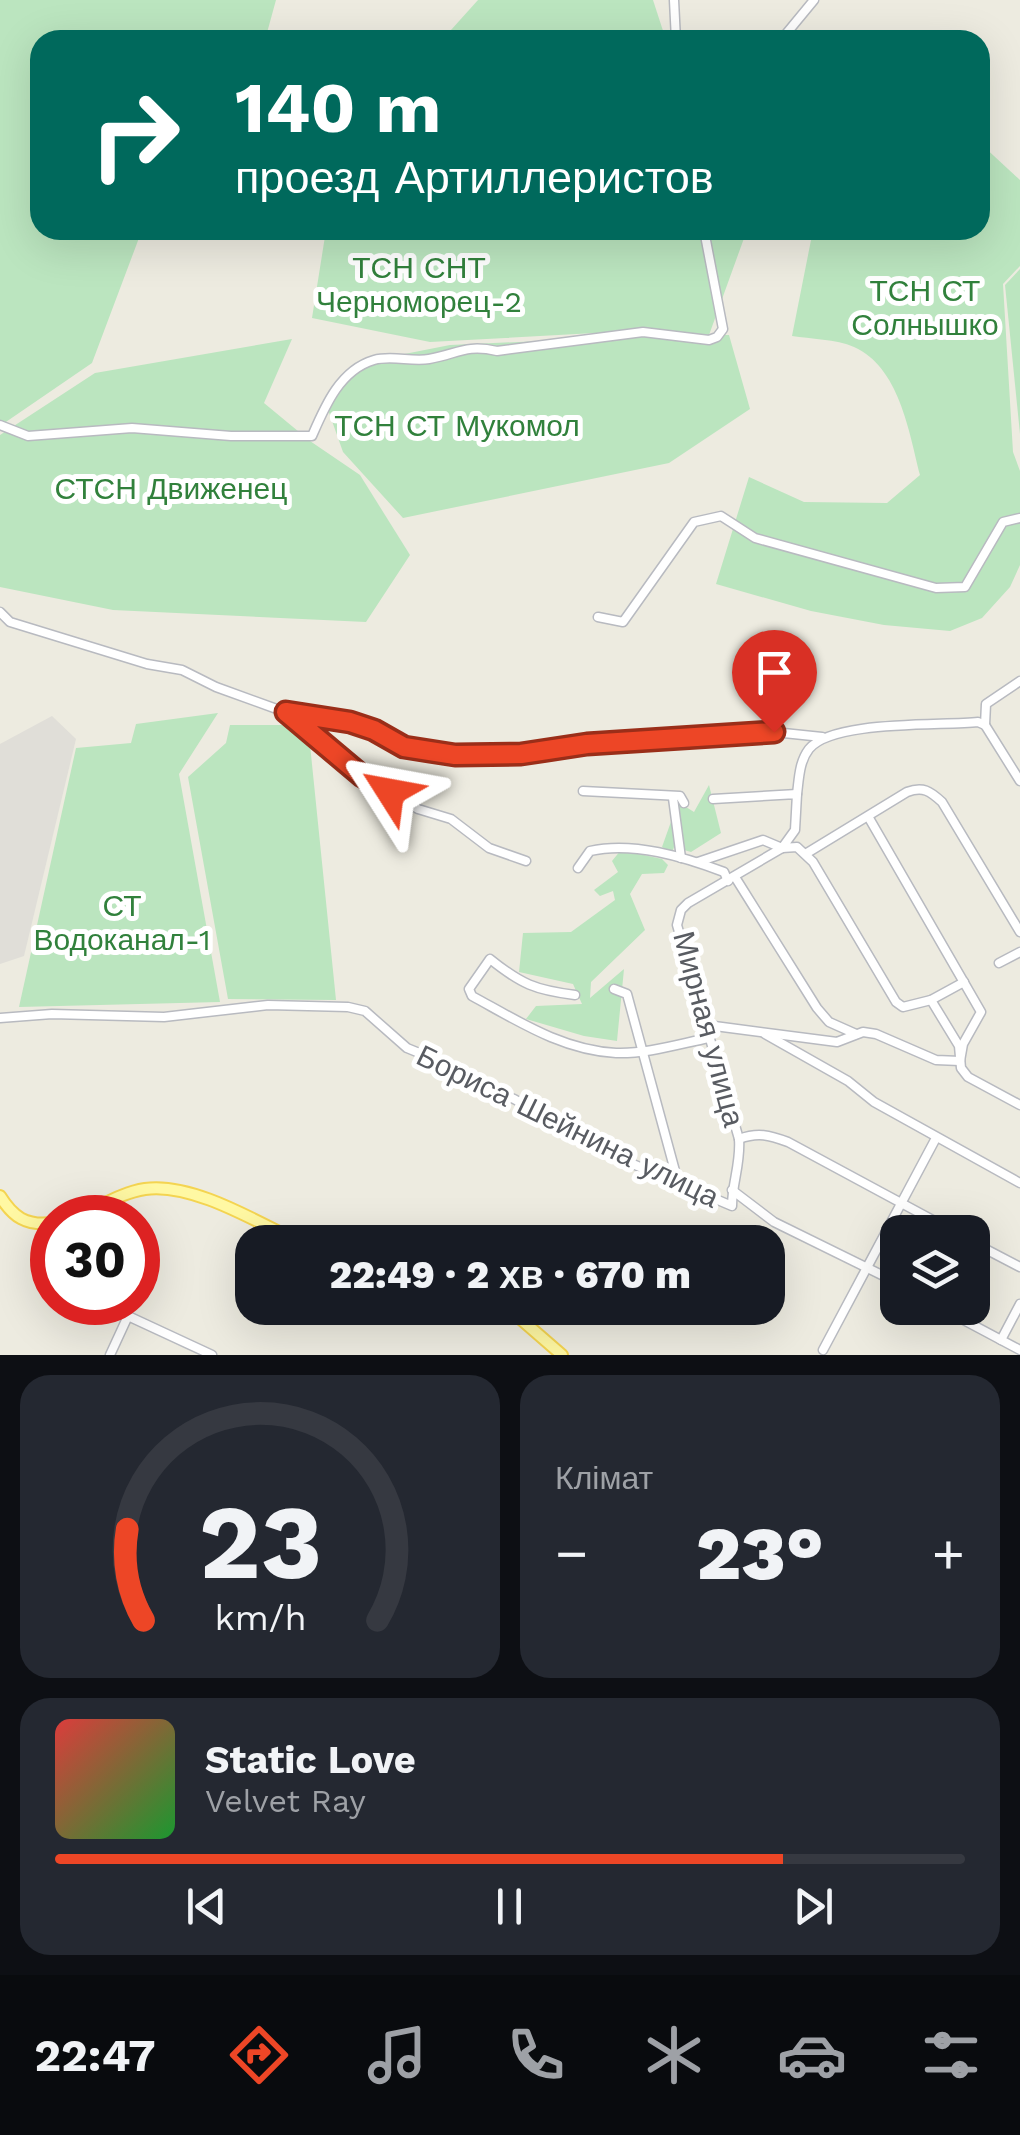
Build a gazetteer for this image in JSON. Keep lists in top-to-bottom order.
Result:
{
  "streets": {
    "street": ["Мирная улица", "Бориса Шейнина улица"]
  },
  "crossings": [
    ["Мирная улица", "Бориса Шейнина улица"]
  ],
  "parks": [
    "ТСН СНТ Черноморец-2",
    "ТСН СТ Солнышко",
    "ТСН СТ Мукомол",
    "СТСН Движенец",
    "СТ Водоканал-1"
  ],
  "page": {
    "turn": ["140 m", "проезд Артиллеристов"],
    "limit": "30",
    "trip": "22:49 · 2 хв · 670 m",
    "tile": "Клімат",
    "heat": ["−", "23°", "+"],
    "song": ["Static Love", "Velvet Ray"],
    "tabs": "22:47",
    "gauge": ["23", "km/h"]
  }
}
